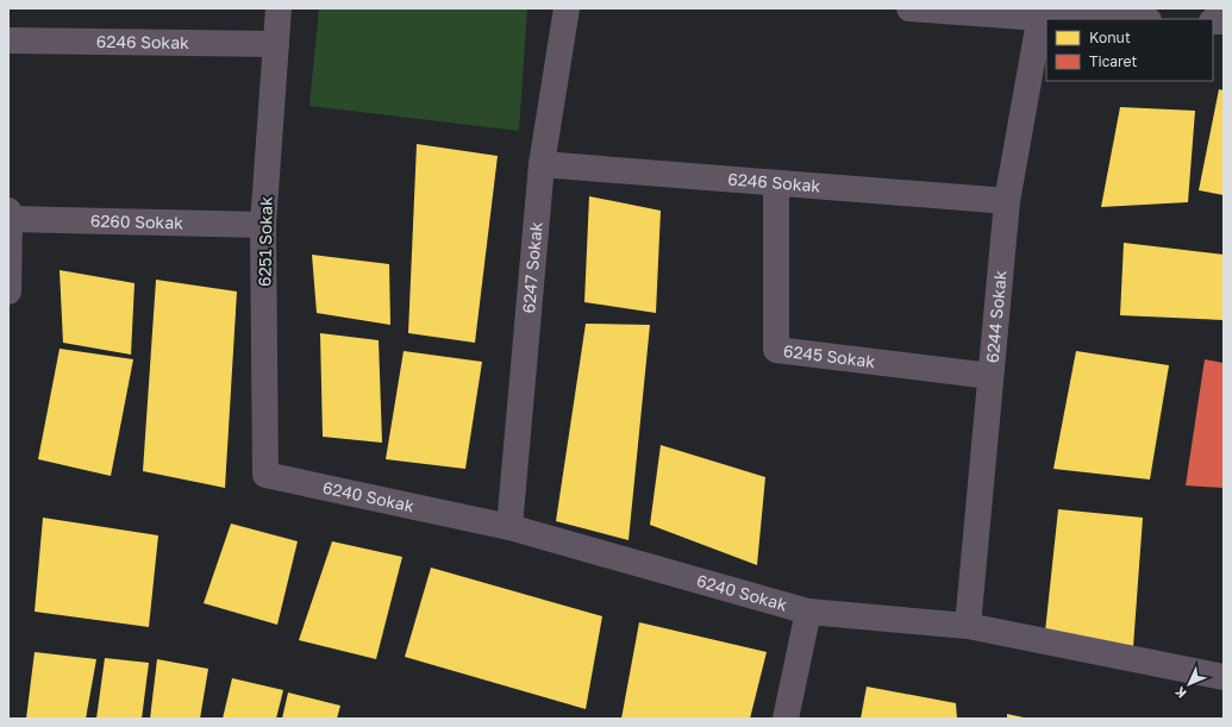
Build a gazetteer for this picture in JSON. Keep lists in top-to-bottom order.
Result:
{
  "streets": {
    "street": [
      "6246 Sokak",
      "6260 Sokak",
      "6251 Sokak",
      "6247 Sokak",
      "6244 Sokak",
      "6245 Sokak",
      "6240 Sokak"
    ]
  },
  "crossings": [
    ["6246 Sokak", "6251 Sokak"],
    ["6246 Sokak", "6247 Sokak"],
    ["6246 Sokak", "6244 Sokak"],
    ["6246 Sokak", "6245 Sokak"],
    ["6260 Sokak", "6251 Sokak"],
    ["6251 Sokak", "6240 Sokak"],
    ["6247 Sokak", "6240 Sokak"],
    ["6244 Sokak", "6245 Sokak"],
    ["6244 Sokak", "6240 Sokak"]
  ],
  "legend": ["Konut", "Ticaret"],
  "north": "bottom left"
}
